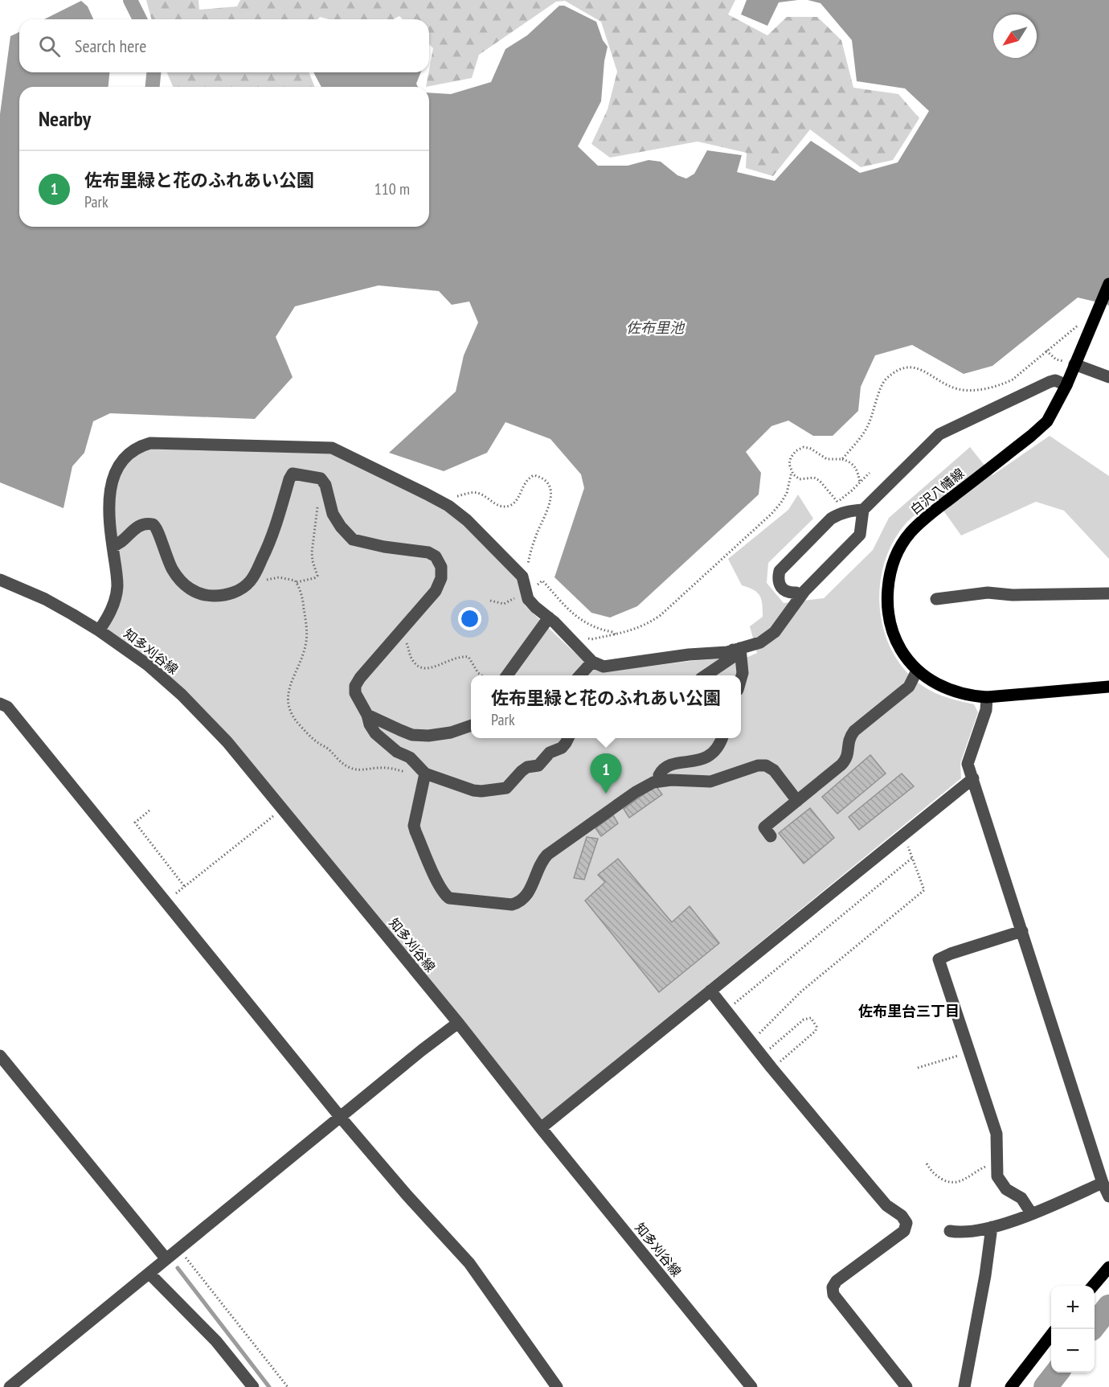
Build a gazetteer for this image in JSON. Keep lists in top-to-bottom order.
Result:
{
  "streets": {
    "main road": ["白沢八幡線"],
    "street": ["知多刈谷線"]
  },
  "districts": ["佐布里台三丁目"],
  "water": ["佐布里池"],
  "north": "bottom left",
  "page": {
    "search": "Search here",
    "heading": "Nearby",
    "list": [
      {
        "mark": "1",
        "name": "佐布里緑と花のふれあい公園",
        "note": "Park",
        "value": "110 m"
      }
    ],
    "popup": ["佐布里緑と花のふれあい公園", "Park"],
    "pins": "1",
    "map_buttons": ["+", "−"]
  }
}
